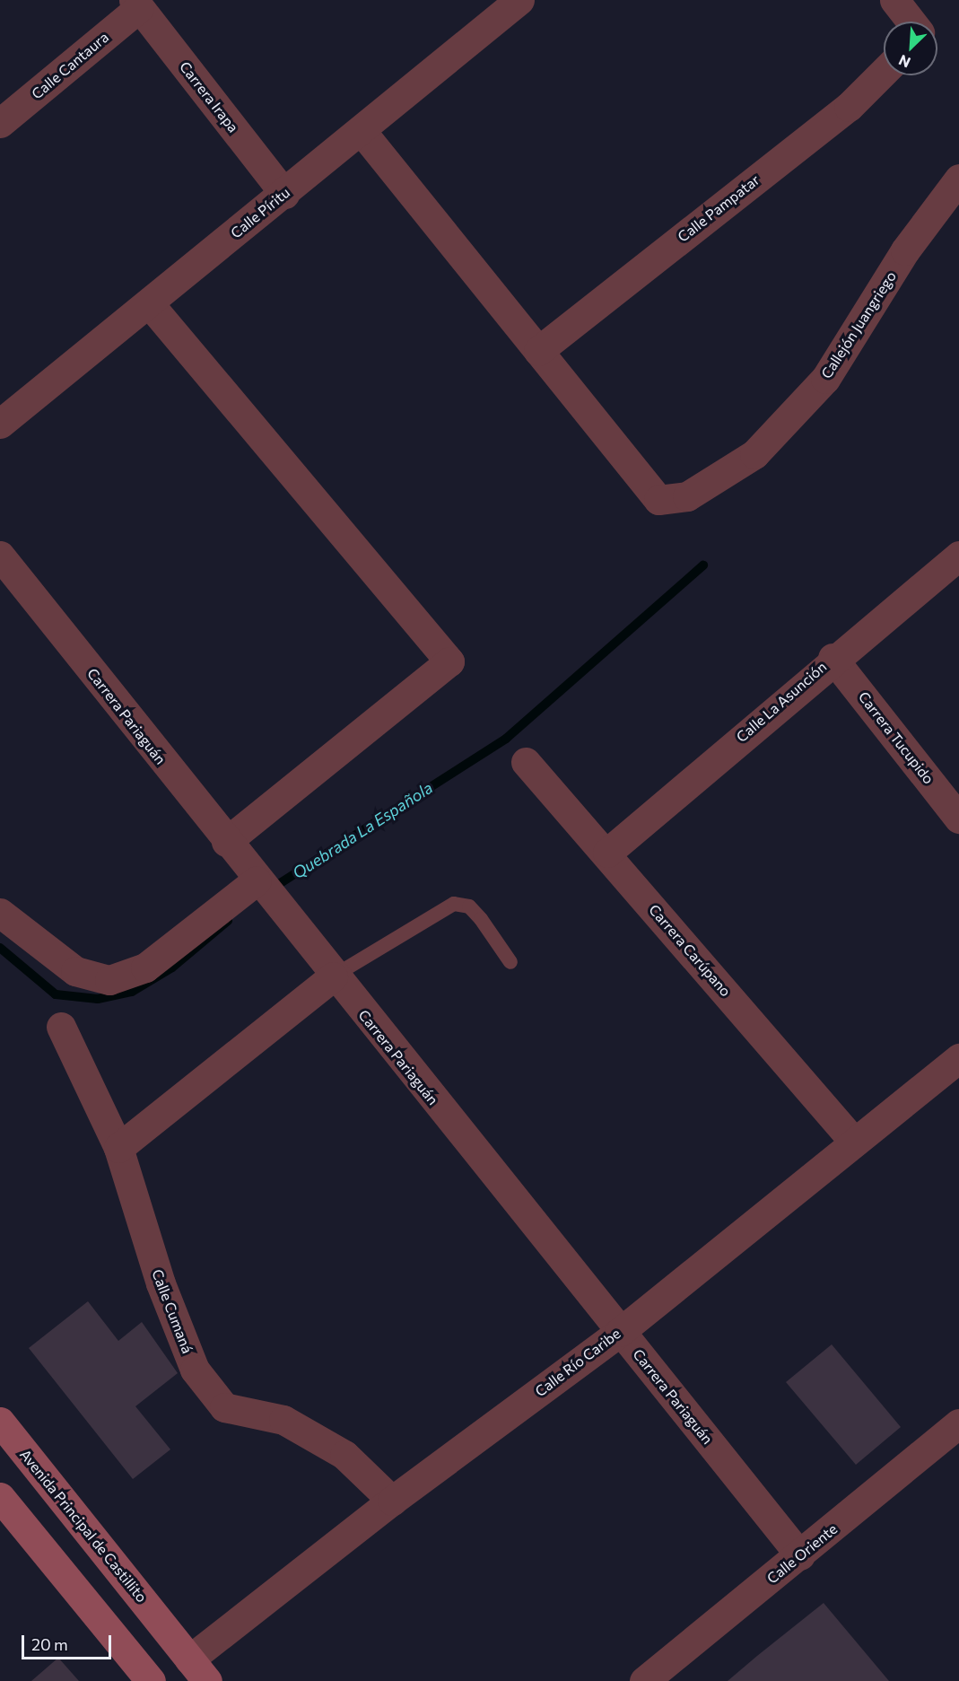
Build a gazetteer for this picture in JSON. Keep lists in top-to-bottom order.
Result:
{
  "streets": {
    "main road": ["Avenida Principal de Castillito"],
    "street": [
      "Calle Cantaura",
      "Carrera Irapa",
      "Calle Pampatar",
      "Calle Píritu",
      "Callejón Juangriego",
      "Calle La Asunción",
      "Carrera Pariaguán",
      "Carrera Tucupido",
      "Carrera Carúpano",
      "Calle Cumaná",
      "Calle Río Caribe",
      "Calle Oriente"
    ]
  },
  "crossings": [
    ["Calle Cantaura", "Carrera Irapa"],
    ["Carrera Irapa", "Calle Píritu"],
    ["Calle Pampatar", "Callejón Juangriego"],
    ["Calle La Asunción", "Carrera Tucupido"],
    ["Calle La Asunción", "Carrera Carúpano"],
    ["Carrera Pariaguán", "Calle Río Caribe"],
    ["Carrera Pariaguán", "Calle Oriente"],
    ["Carrera Carúpano", "Calle Río Caribe"],
    ["Calle Cumaná", "Calle Río Caribe"],
    ["Calle Río Caribe", "Avenida Principal de Castillito"]
  ],
  "water": ["Quebrada La Española"],
  "scale_bar": "20 m",
  "north": "bottom left"
}
